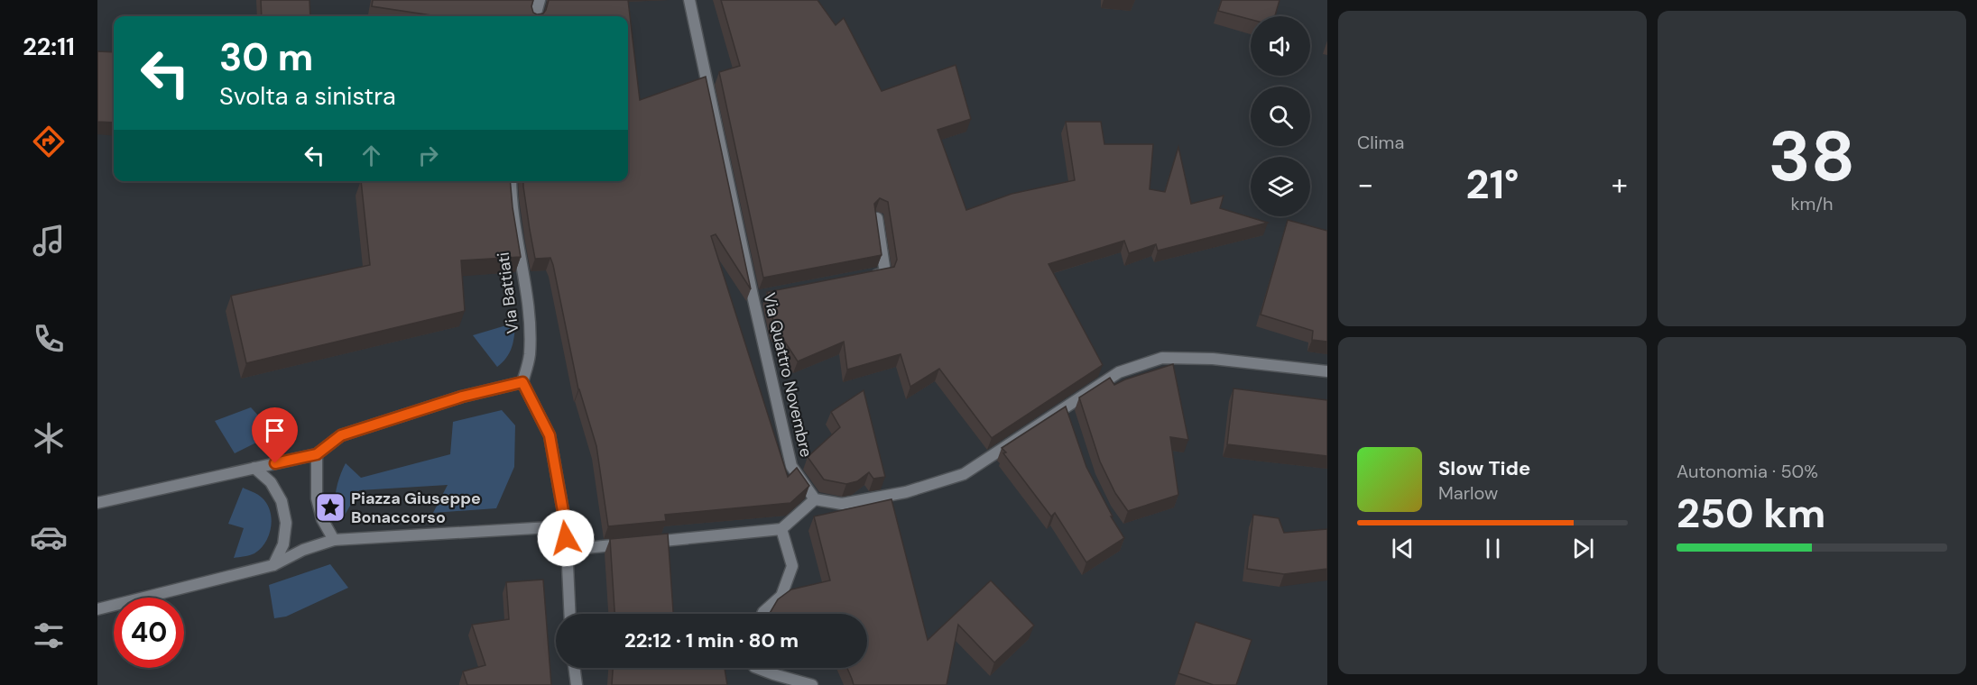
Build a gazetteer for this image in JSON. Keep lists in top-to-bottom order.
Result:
{
  "streets": {
    "street": ["Via Battiati", "Via Quattro Novembre"]
  },
  "places": {
    "place": ["Piazza Giuseppe Bonaccorso"]
  },
  "page": {
    "tabs": "22:11",
    "tile": [
      "Clima",
      ["38", "km/h"],
      ["Autonomia · 50%", "250 km"]
    ],
    "turn": ["30 m", "Svolta a sinistra"],
    "heat": ["−", "21°", "+"],
    "song": ["Slow Tide", "Marlow"],
    "limit": "40",
    "trip": "22:12 · 1 min · 80 m"
  }
}
